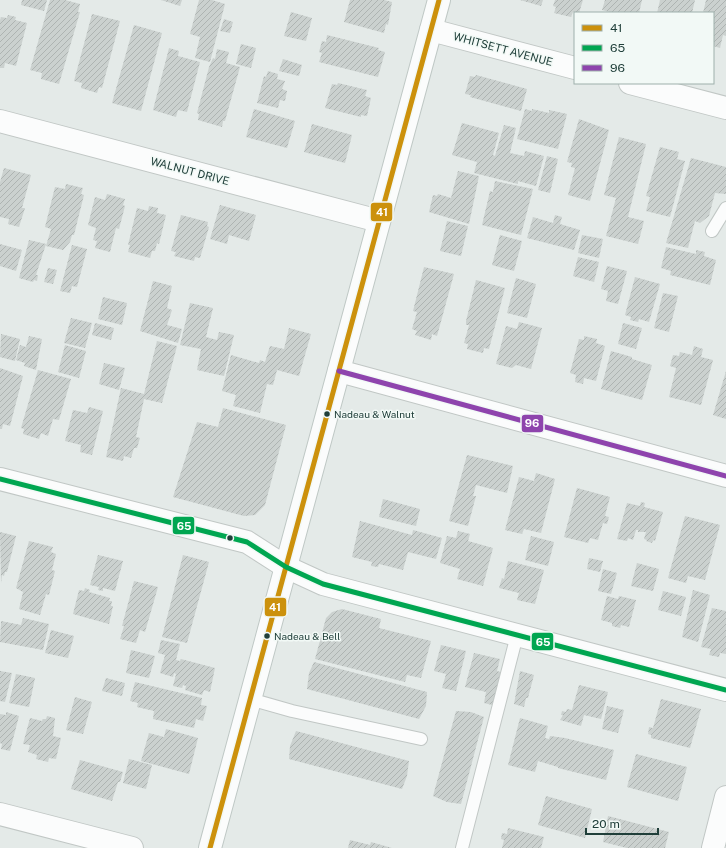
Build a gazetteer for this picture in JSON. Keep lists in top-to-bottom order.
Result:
{
  "streets": {
    "street": ["WHITSETT AVENUE", "WALNUT DRIVE"]
  },
  "places": ["Nadeau & Walnut", "Nadeau & Bell"],
  "lines": ["transit line 41", "transit line 96", "transit line 65"],
  "legend": ["41", "65", "96"],
  "scale_bar": "20 m"
}
